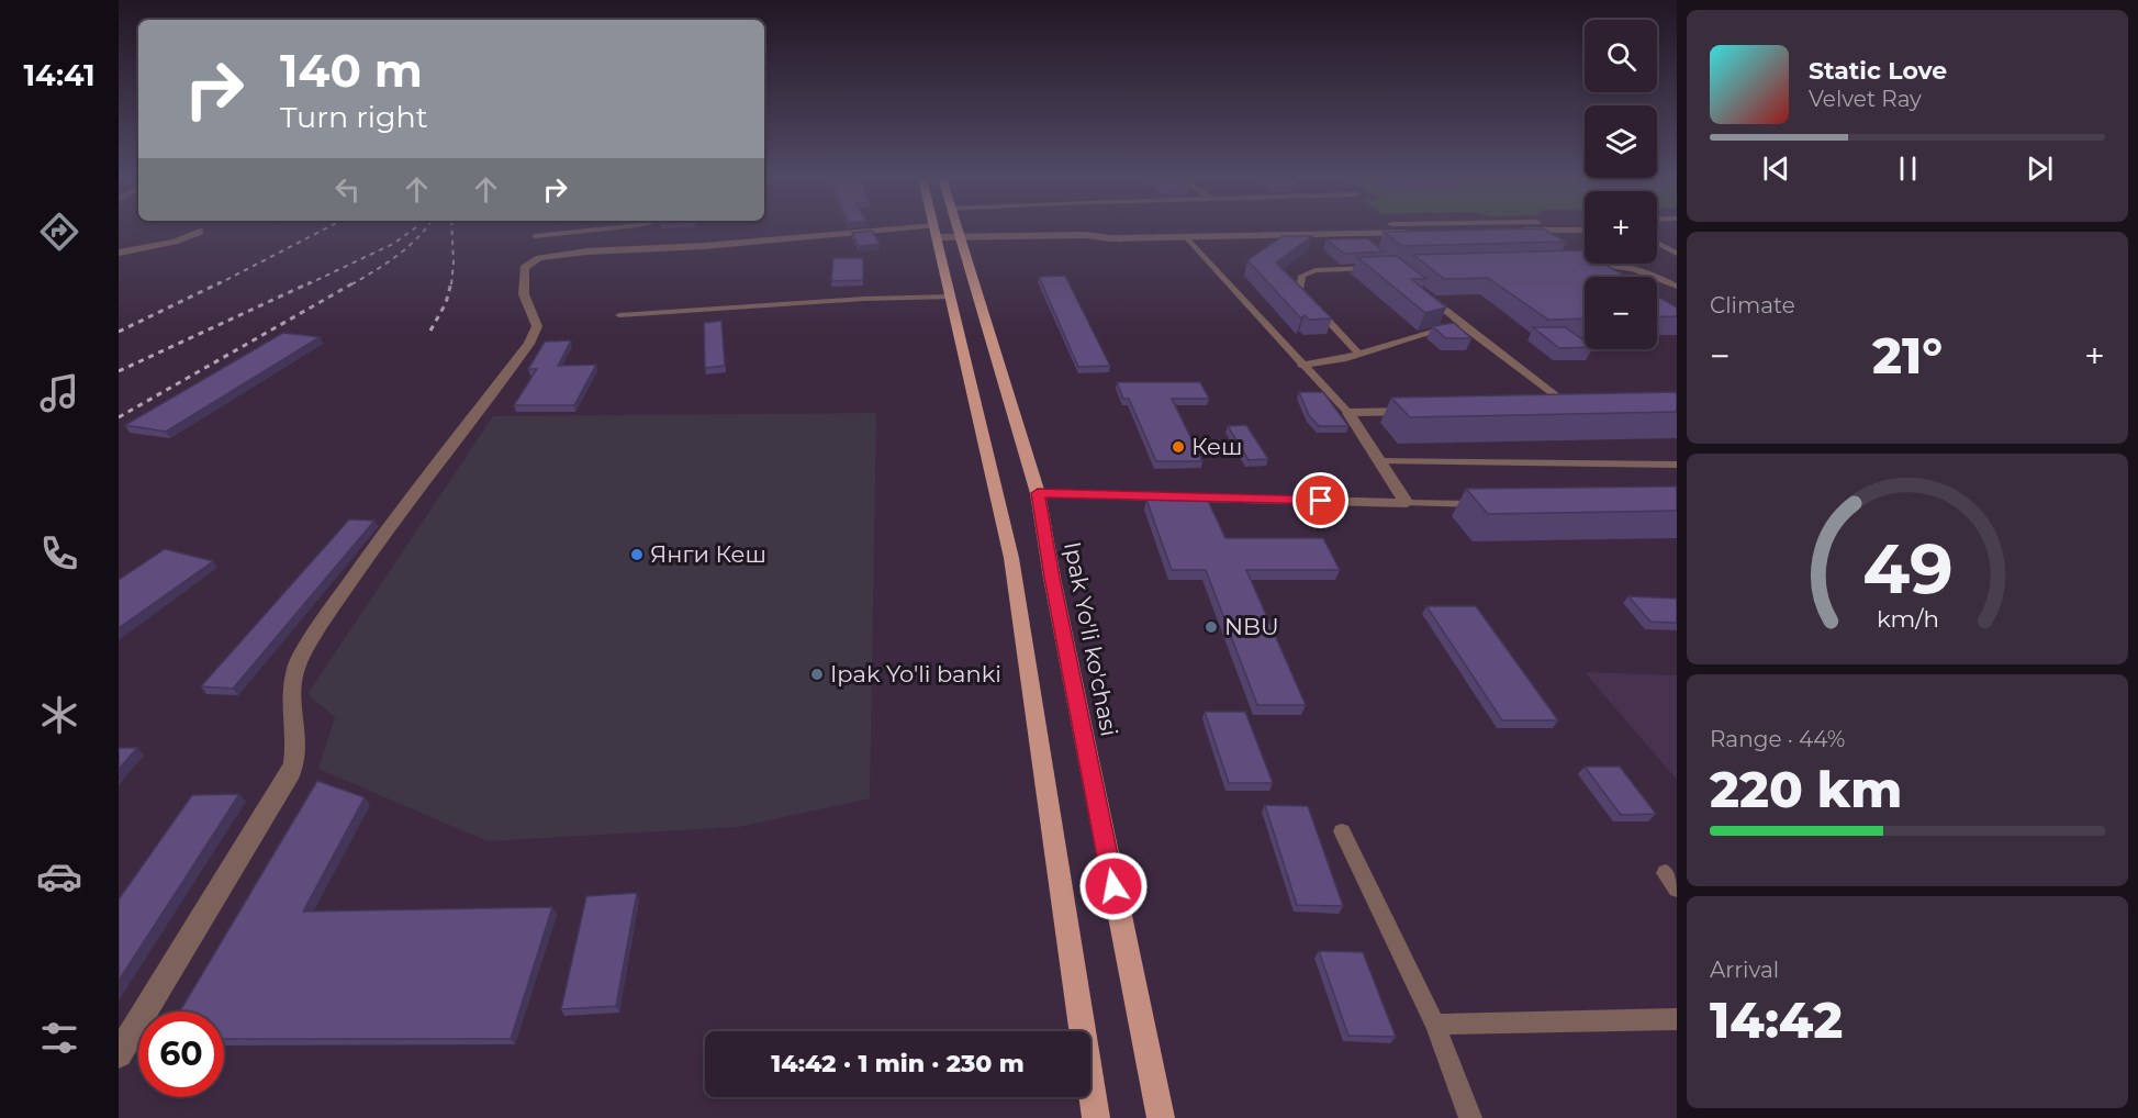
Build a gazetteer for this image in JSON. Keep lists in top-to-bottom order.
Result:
{
  "streets": {
    "main road": ["Ipak Yo'li ko'chasi"]
  },
  "places": [
    "Кеш",
    "Янги Кеш",
    "NBU",
    "Ipak Yo'li banki"
  ],
  "page": {
    "tabs": "14:41",
    "map_buttons": ["+", "−"],
    "turn": ["140 m", "Turn right"],
    "song": ["Static Love", "Velvet Ray"],
    "tile": [
      "Climate",
      ["Range · 44%", "220 km"],
      ["Arrival", "14:42"]
    ],
    "heat": ["−", "21°", "+"],
    "limit": "60",
    "trip": "14:42 · 1 min · 230 m",
    "gauge": ["49", "km/h"]
  }
}
